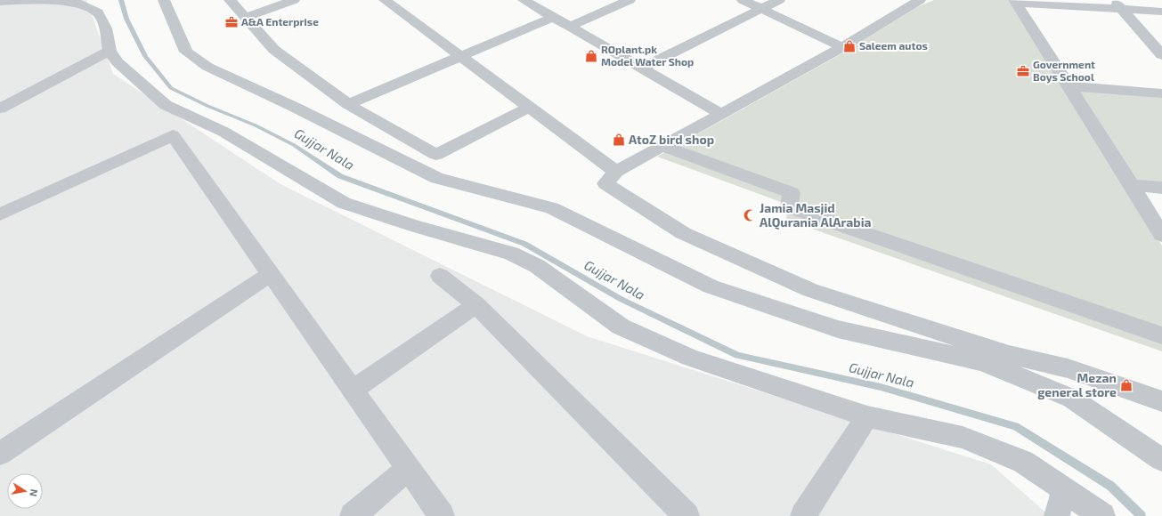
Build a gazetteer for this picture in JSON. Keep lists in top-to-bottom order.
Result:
{
  "water": ["Gujjar Nala"],
  "places": {
    "office": ["A&A Enterprise", "Government Boys School"],
    "shop": [
      "Saleem autos",
      "ROplant.pk Model Water Shop",
      "AtoZ bird shop",
      "Mezan general store"
    ],
    "mosque": ["Jamia Masjid AlQurania AlArabia"]
  },
  "north": "right"
}
